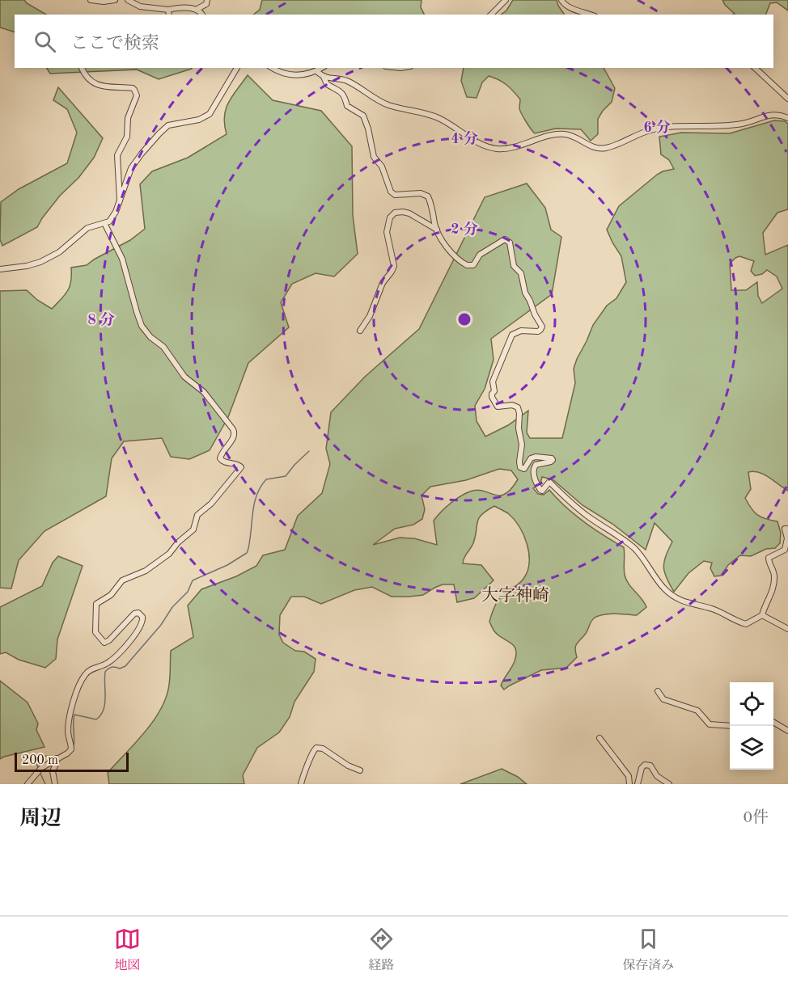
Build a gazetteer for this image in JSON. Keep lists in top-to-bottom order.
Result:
{
  "districts": ["大字神崎"],
  "scale_bar": "200 m",
  "page": {
    "search": "ここで検索",
    "scale": "200 m",
    "heading": ["周辺", "0件"],
    "nav": ["地図", "経路", "保存済み"]
  },
  "rings": [
    "6 分",
    "4 分",
    "2 分",
    "8 分"
  ]
}
